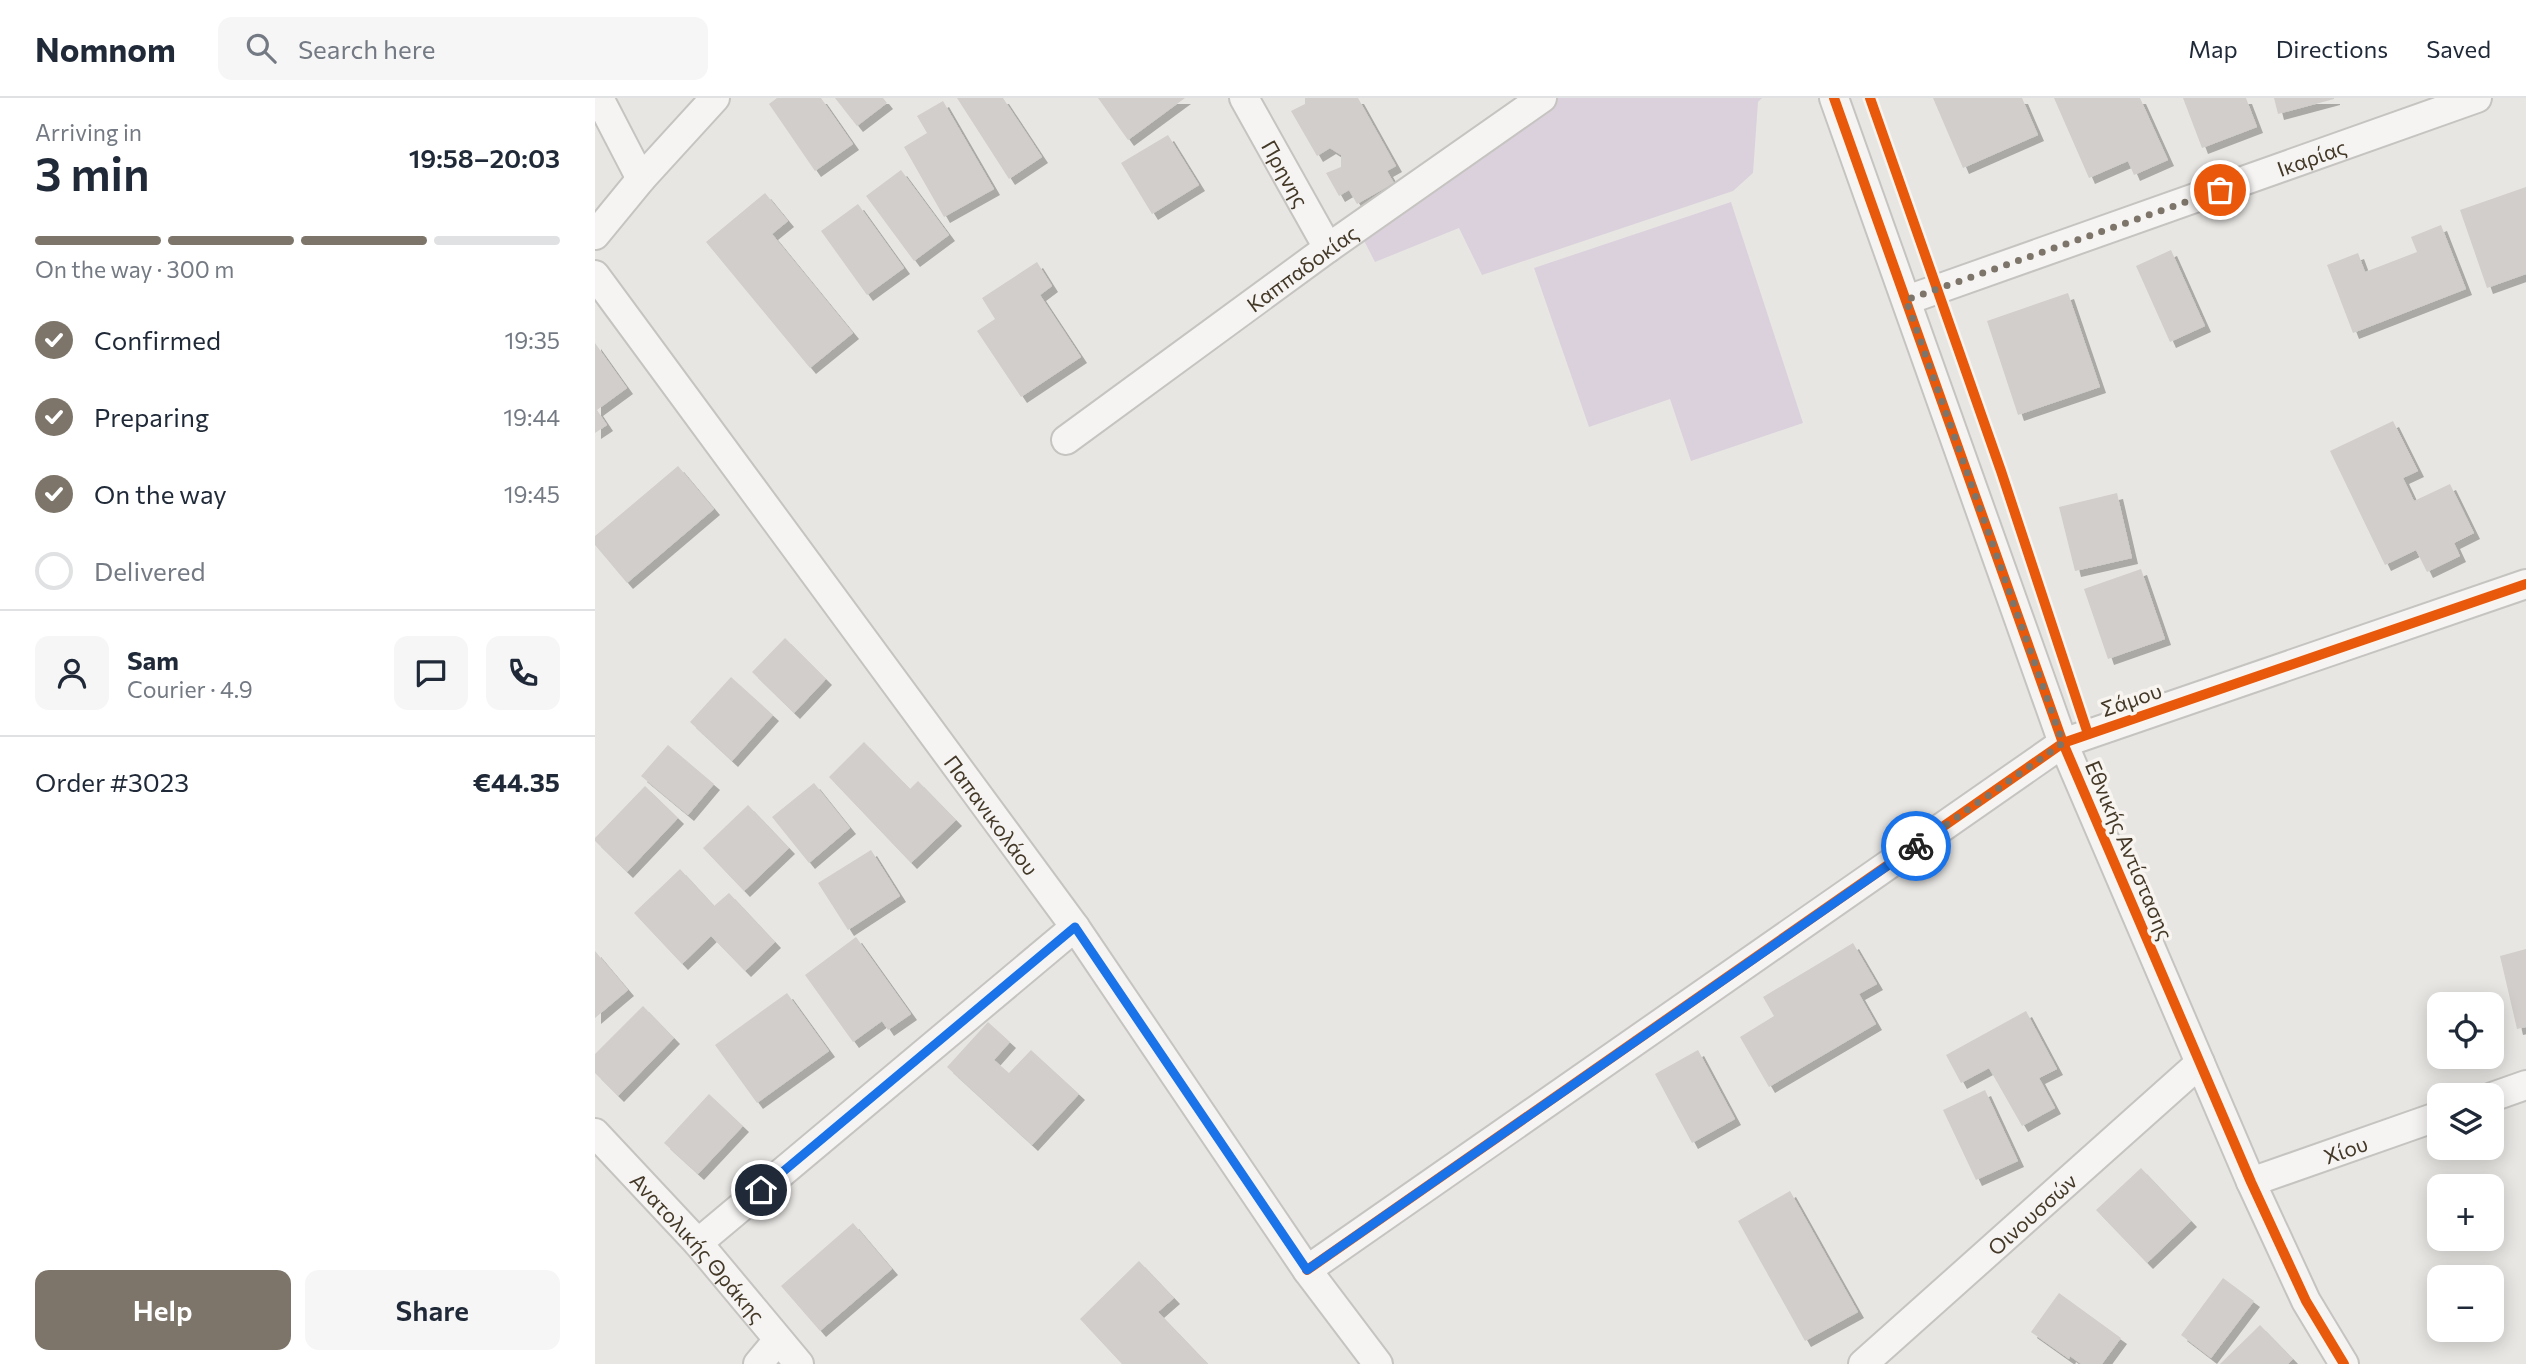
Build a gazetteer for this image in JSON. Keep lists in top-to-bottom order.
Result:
{
  "streets": {
    "street": [
      "Ικαρίας",
      "Πρηνης",
      "Καππαδοκίας",
      "Σάμου",
      "Παπανικολάου",
      "Εθνικής Αντίστασης",
      "Χίου",
      "Οινουσσών",
      "Ανατολικής Θράκης"
    ]
  },
  "crossings": [
    ["Ικαρίας", "Εθνικής Αντίστασης"],
    ["Πρηνης", "Καππαδοκίας"],
    ["Σάμου", "Παπανικολάου"],
    ["Σάμου", "Εθνικής Αντίστασης"],
    ["Εθνικής Αντίστασης", "Χίου"],
    ["Εθνικής Αντίστασης", "Οινουσσών"]
  ],
  "page": {
    "header": "Nomnom",
    "search": "Search here",
    "nav": ["Map", "Directions", "Saved"],
    "heading": ["3 min", "Arriving in", "19:58–20:03"],
    "panel": [
      "Sam",
      "Courier · 4.9",
      "Order #3023",
      "€44.35"
    ],
    "bar": "On the way · 300 m",
    "list": [
      ["Confirmed", "19:35"],
      ["Preparing", "19:44"],
      ["On the way", "19:45"],
      "Delivered"
    ],
    "map_buttons": ["+", "−"],
    "buttons": ["Help", "Share"]
  }
}
